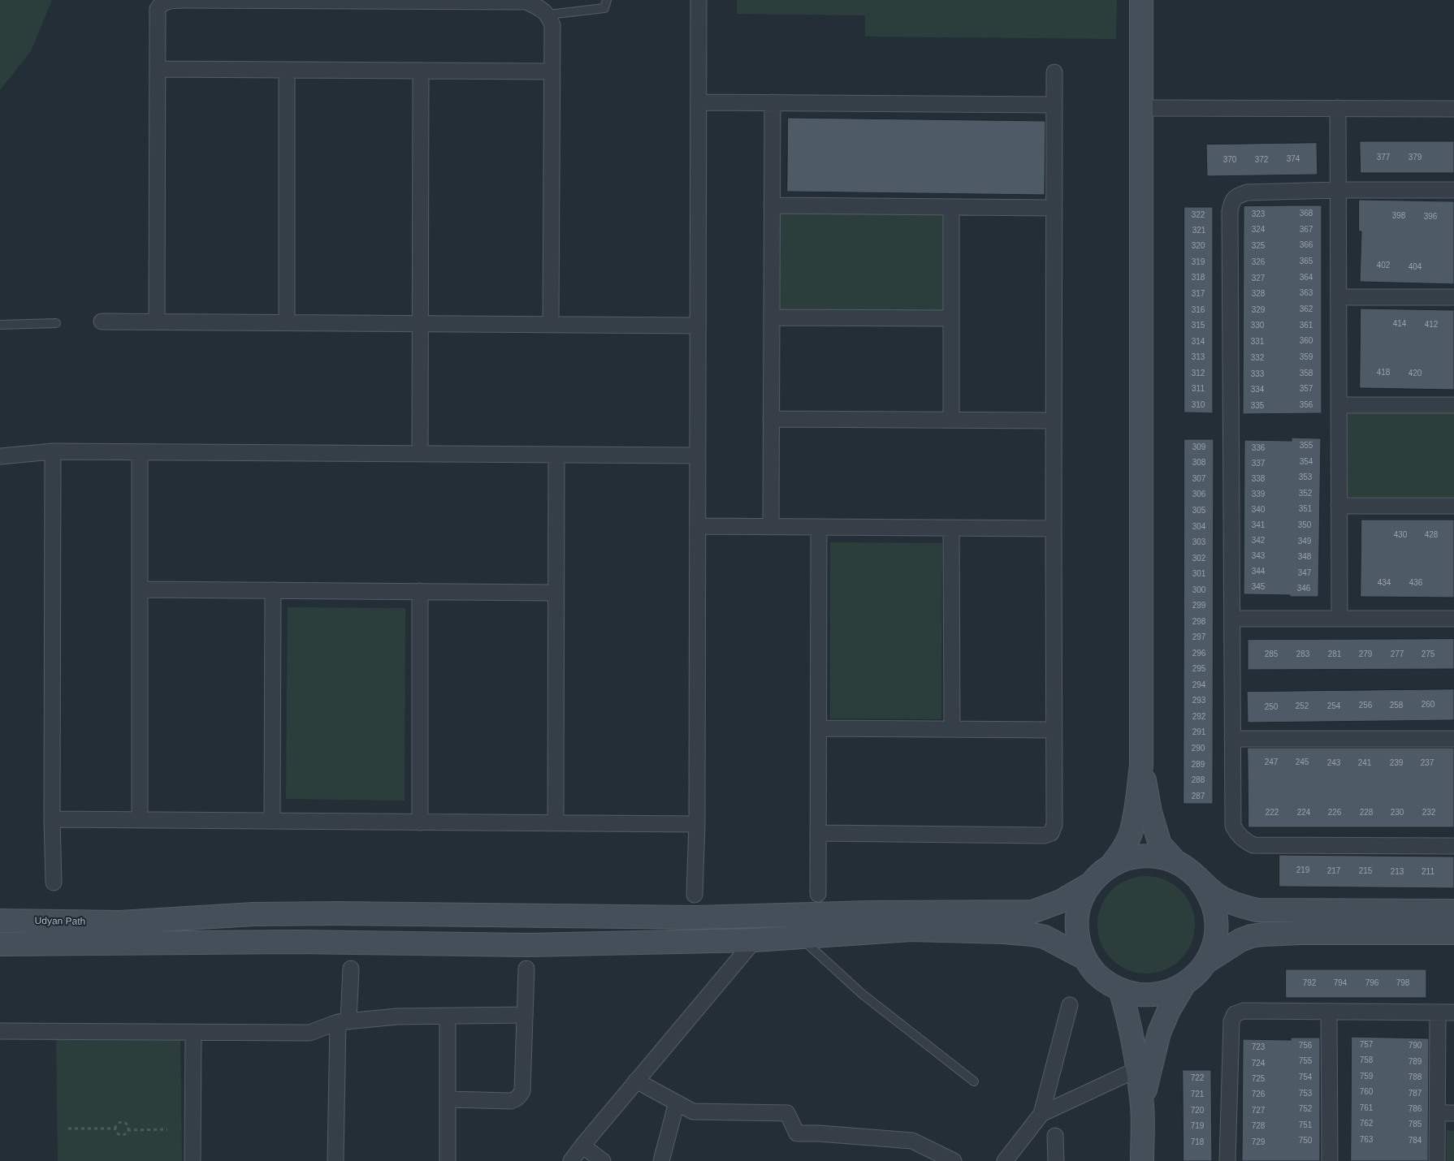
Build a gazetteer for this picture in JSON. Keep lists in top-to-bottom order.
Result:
{
  "streets": {
    "main road": ["Udyan Path"]
  },
  "house_numbers": [
    "377",
    "379",
    "374",
    "370",
    "372",
    "368",
    "323",
    "322",
    "398",
    "396",
    "324",
    "367",
    "321",
    "366",
    "320",
    "325",
    "365",
    "319",
    "326",
    "402",
    "404",
    "318",
    "364",
    "327",
    "363",
    "317",
    "328",
    "362",
    "316",
    "329",
    "414",
    "412",
    "315",
    "330",
    "361",
    "360",
    "314",
    "331",
    "313",
    "359",
    "332",
    "418",
    "312",
    "358",
    "420",
    "333",
    "311",
    "357",
    "334",
    "310",
    "356",
    "335",
    "355",
    "309",
    "336",
    "354",
    "308",
    "337",
    "353",
    "307",
    "338",
    "352",
    "306",
    "339",
    "351",
    "340",
    "305",
    "341",
    "350",
    "304",
    "430",
    "428",
    "342",
    "349",
    "303",
    "343",
    "348",
    "302",
    "344",
    "347",
    "301",
    "434",
    "436",
    "345",
    "346",
    "300",
    "299",
    "298",
    "297",
    "296",
    "285",
    "283",
    "281",
    "279",
    "277",
    "275",
    "295",
    "294",
    "293",
    "260",
    "256",
    "258",
    "252",
    "254",
    "250",
    "292",
    "291",
    "290",
    "247",
    "245",
    "243",
    "241",
    "239",
    "237",
    "289",
    "288",
    "287",
    "222",
    "224",
    "226",
    "228",
    "230",
    "232",
    "219",
    "217",
    "215",
    "213",
    "211",
    "792",
    "794",
    "796",
    "798",
    "757",
    "756",
    "790",
    "723",
    "758",
    "755",
    "789",
    "724",
    "759",
    "754",
    "788",
    "722",
    "725",
    "760",
    "753",
    "787",
    "721",
    "726",
    "761",
    "752",
    "786",
    "720",
    "727",
    "762",
    "785",
    "751",
    "719",
    "728",
    "763",
    "750",
    "784",
    "718",
    "729"
  ]
}
